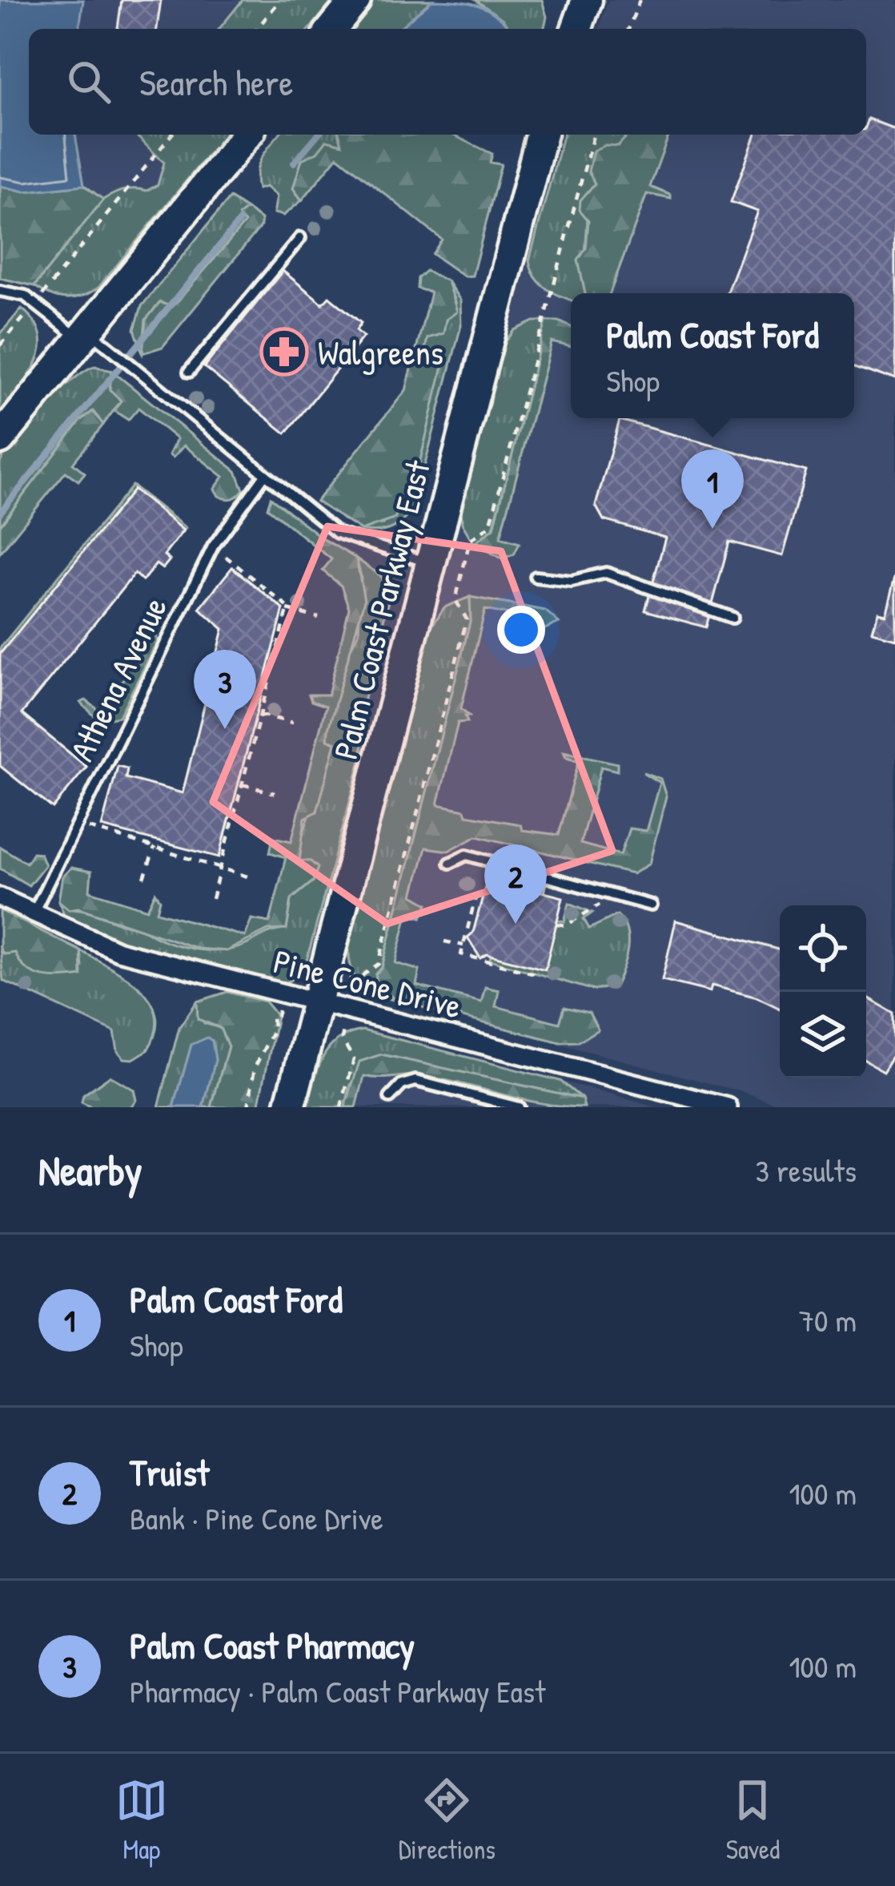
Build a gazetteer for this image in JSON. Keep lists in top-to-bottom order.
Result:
{
  "streets": {
    "main road": ["Palm Coast Parkway East"],
    "street": ["Pine Cone Drive"],
    "lane": ["Athena Avenue"]
  },
  "crossings": [
    ["Palm Coast Parkway East", "Pine Cone Drive"],
    ["Athena Avenue", "Pine Cone Drive"]
  ],
  "places": {
    "pharmacy": ["Walgreens"]
  },
  "page": {
    "search": "Search here",
    "popup": ["Palm Coast Ford", "Shop"],
    "pins": ["1", "3", "2"],
    "heading": ["Nearby", "3 results"],
    "list": [
      {
        "mark": "1",
        "name": "Palm Coast Ford",
        "note": "Shop",
        "value": "70 m"
      },
      {
        "mark": "2",
        "name": "Truist",
        "note": "Bank · Pine Cone Drive",
        "value": "100 m"
      },
      {
        "mark": "3",
        "name": "Palm Coast Pharmacy",
        "note": "Pharmacy · Palm Coast Parkway East",
        "value": "100 m"
      }
    ],
    "nav": ["Map", "Directions", "Saved"]
  }
}
